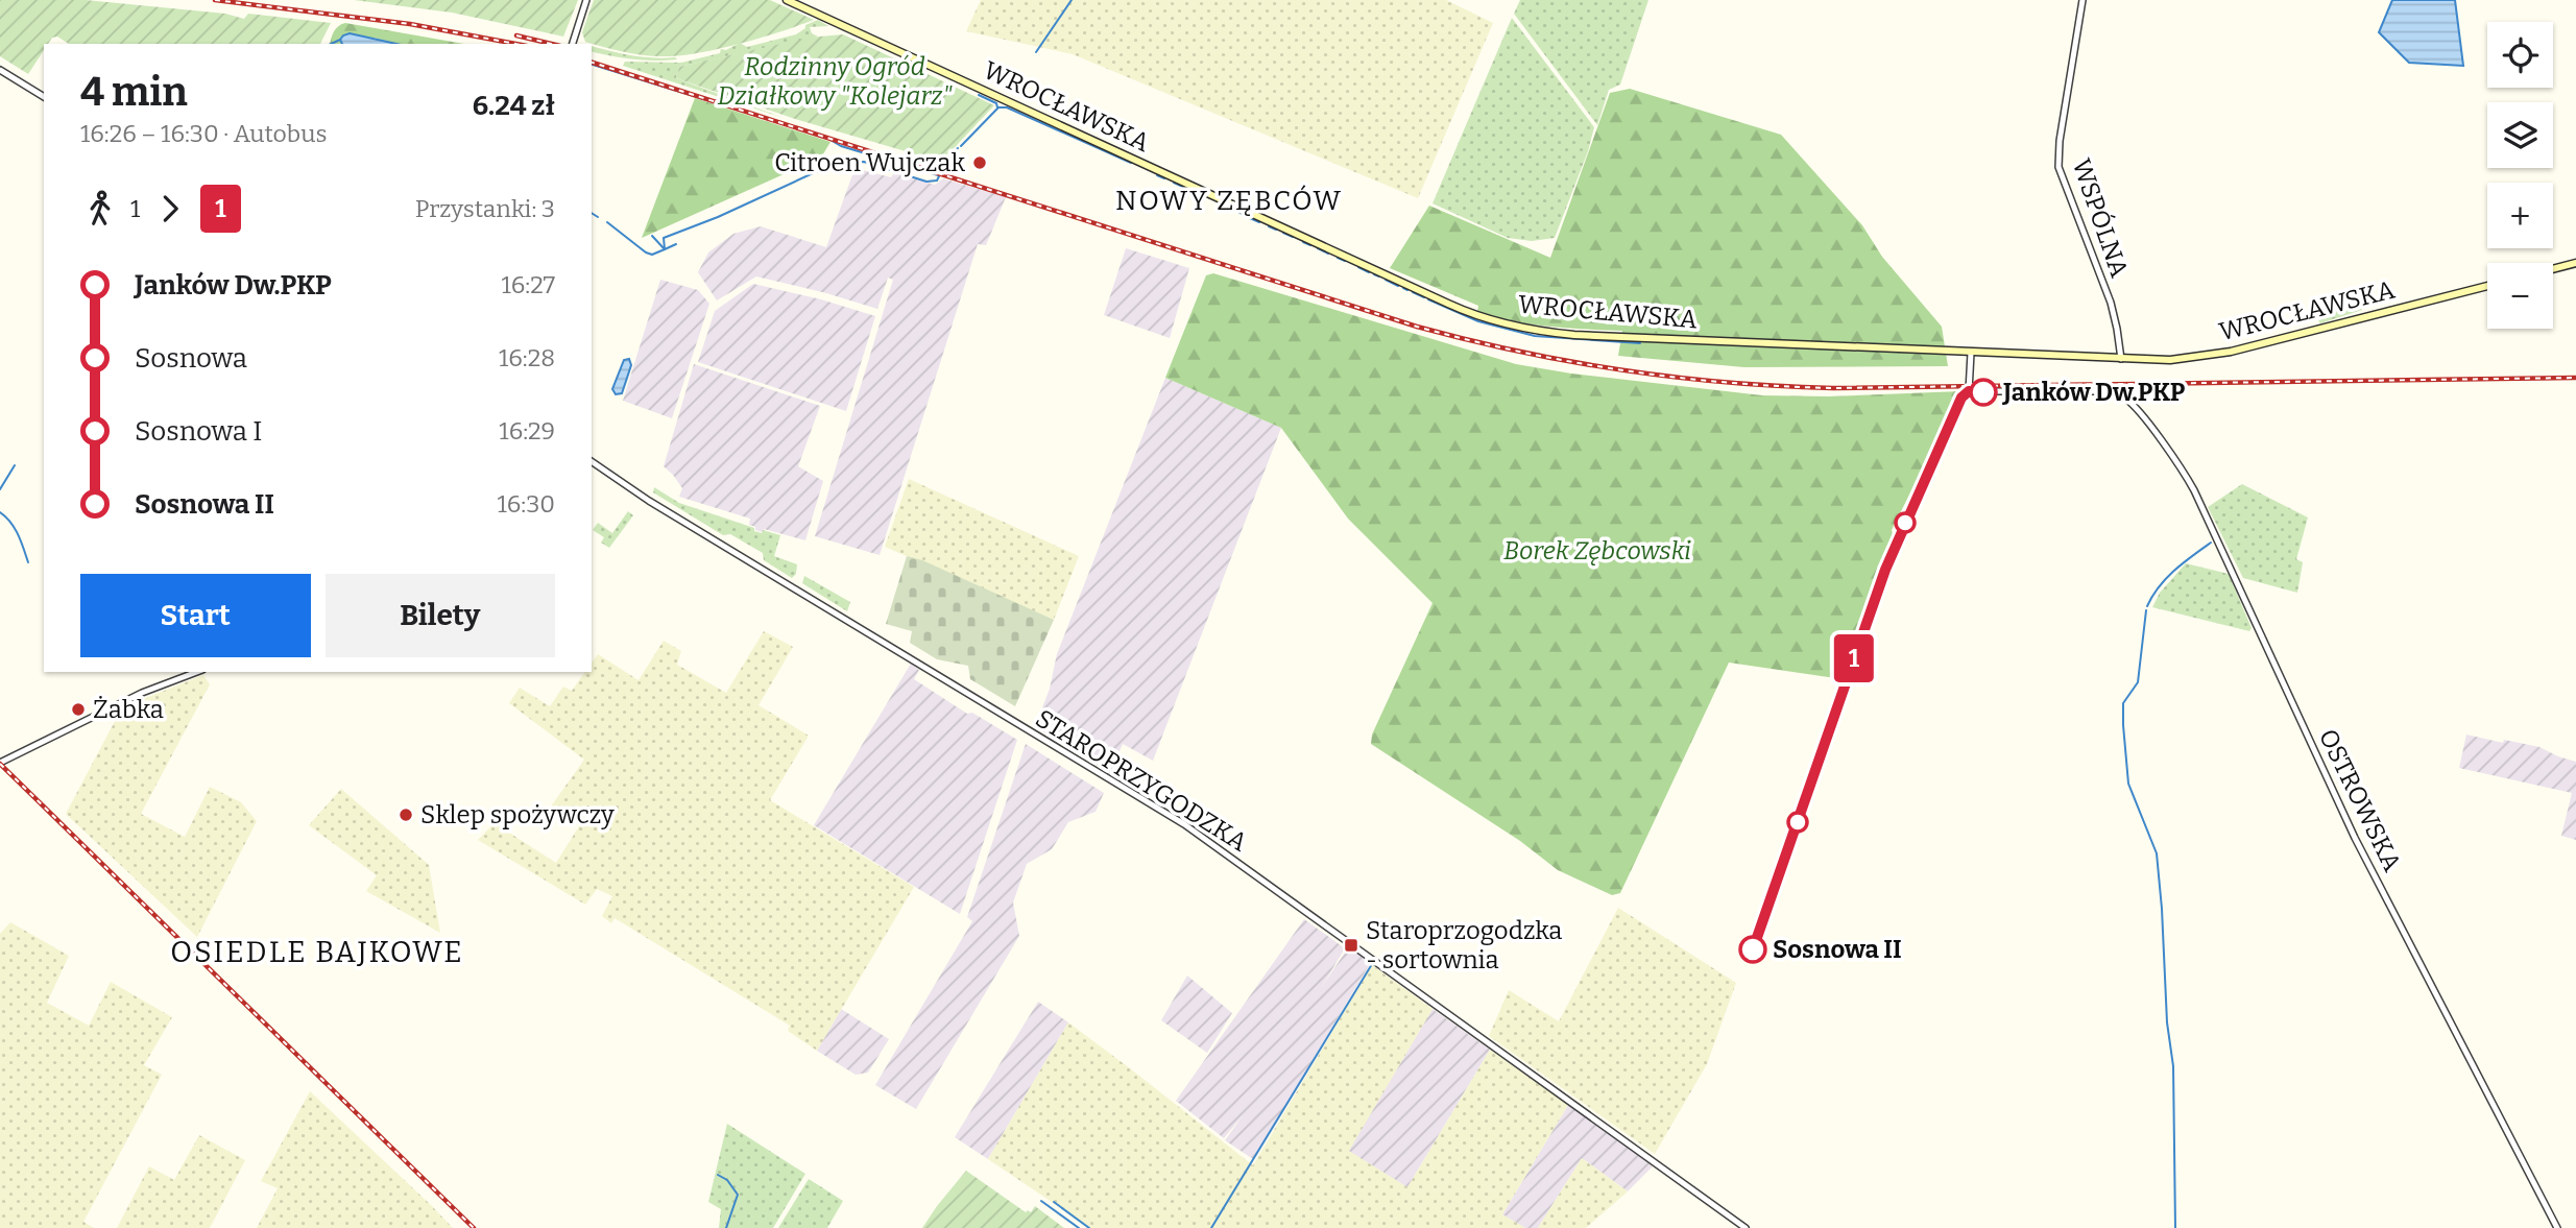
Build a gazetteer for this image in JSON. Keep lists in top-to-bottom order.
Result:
{
  "streets": {
    "main road": ["WROCŁAWSKA"],
    "street": ["WSPÓLNA", "STAROPRZYGODZKA", "OSTROWSKA"]
  },
  "crossings": [
    ["WROCŁAWSKA", "WSPÓLNA"],
    ["WROCŁAWSKA", "OSTROWSKA"]
  ],
  "districts": ["NOWY ZĘBCÓW", "OSIEDLE BAJKOWE"],
  "parks": ["Rodzinny Ogród Działkowy \"Kolejarz\"", "Borek Zębcowski"],
  "places": {
    "other": [
      "Citroen Wujczak",
      "Janków Dw.PKP",
      "Żabka",
      "Sklep spożywczy",
      "Sosnowa II"
    ],
    "transit": ["Staroprzogodzka - sortownia"]
  },
  "lines": ["bus line 1"],
  "page": {
    "on_map": "1",
    "map_buttons": ["+", "−"],
    "heading": ["4 min", "16:26 – 16:30 · Autobus", "6.24 zł"],
    "legs": ["1", "1", "Przystanki: 3"],
    "list": [
      {
        "name": "Janków Dw.PKP",
        "value": "16:27"
      },
      {
        "name": "Sosnowa",
        "value": "16:28"
      },
      {
        "name": "Sosnowa I",
        "value": "16:29"
      },
      {
        "name": "Sosnowa II",
        "value": "16:30"
      }
    ],
    "buttons": ["Start", "Bilety"]
  }
}
